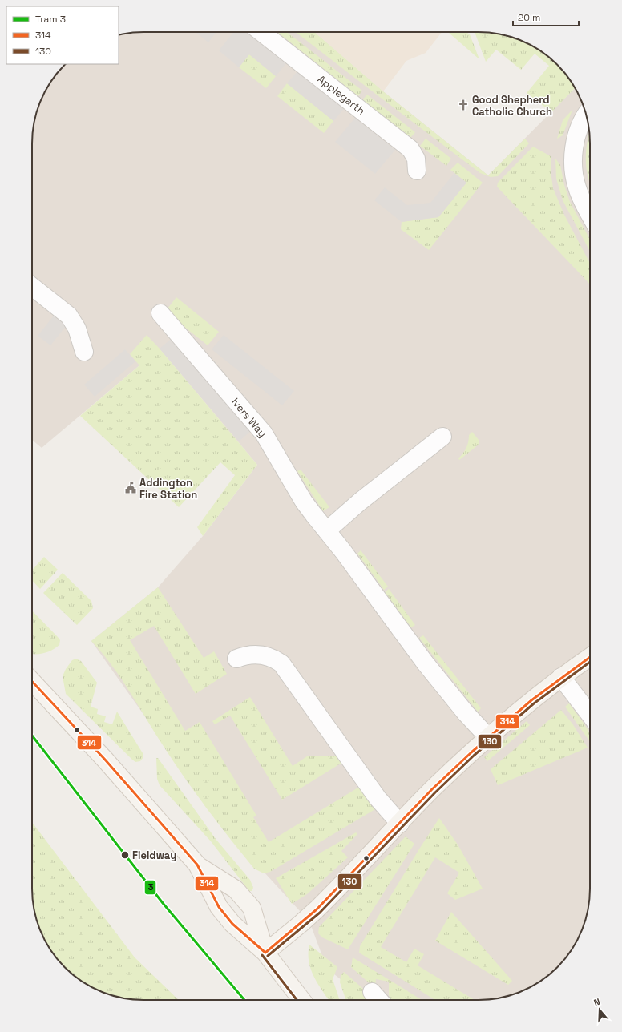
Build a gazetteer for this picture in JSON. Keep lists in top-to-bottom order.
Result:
{
  "streets": {
    "street": ["Applegarth", "Ivers Way"]
  },
  "places": {
    "church": ["Good Shepherd Catholic Church"],
    "public building": ["Addington Fire Station"],
    "other": ["Fieldway"]
  },
  "lines": ["transit line 314", "transit line 130", "tram line 3"],
  "legend": ["Tram 3", "314", "130"],
  "scale_bar": "20 m",
  "north": "top"
}
